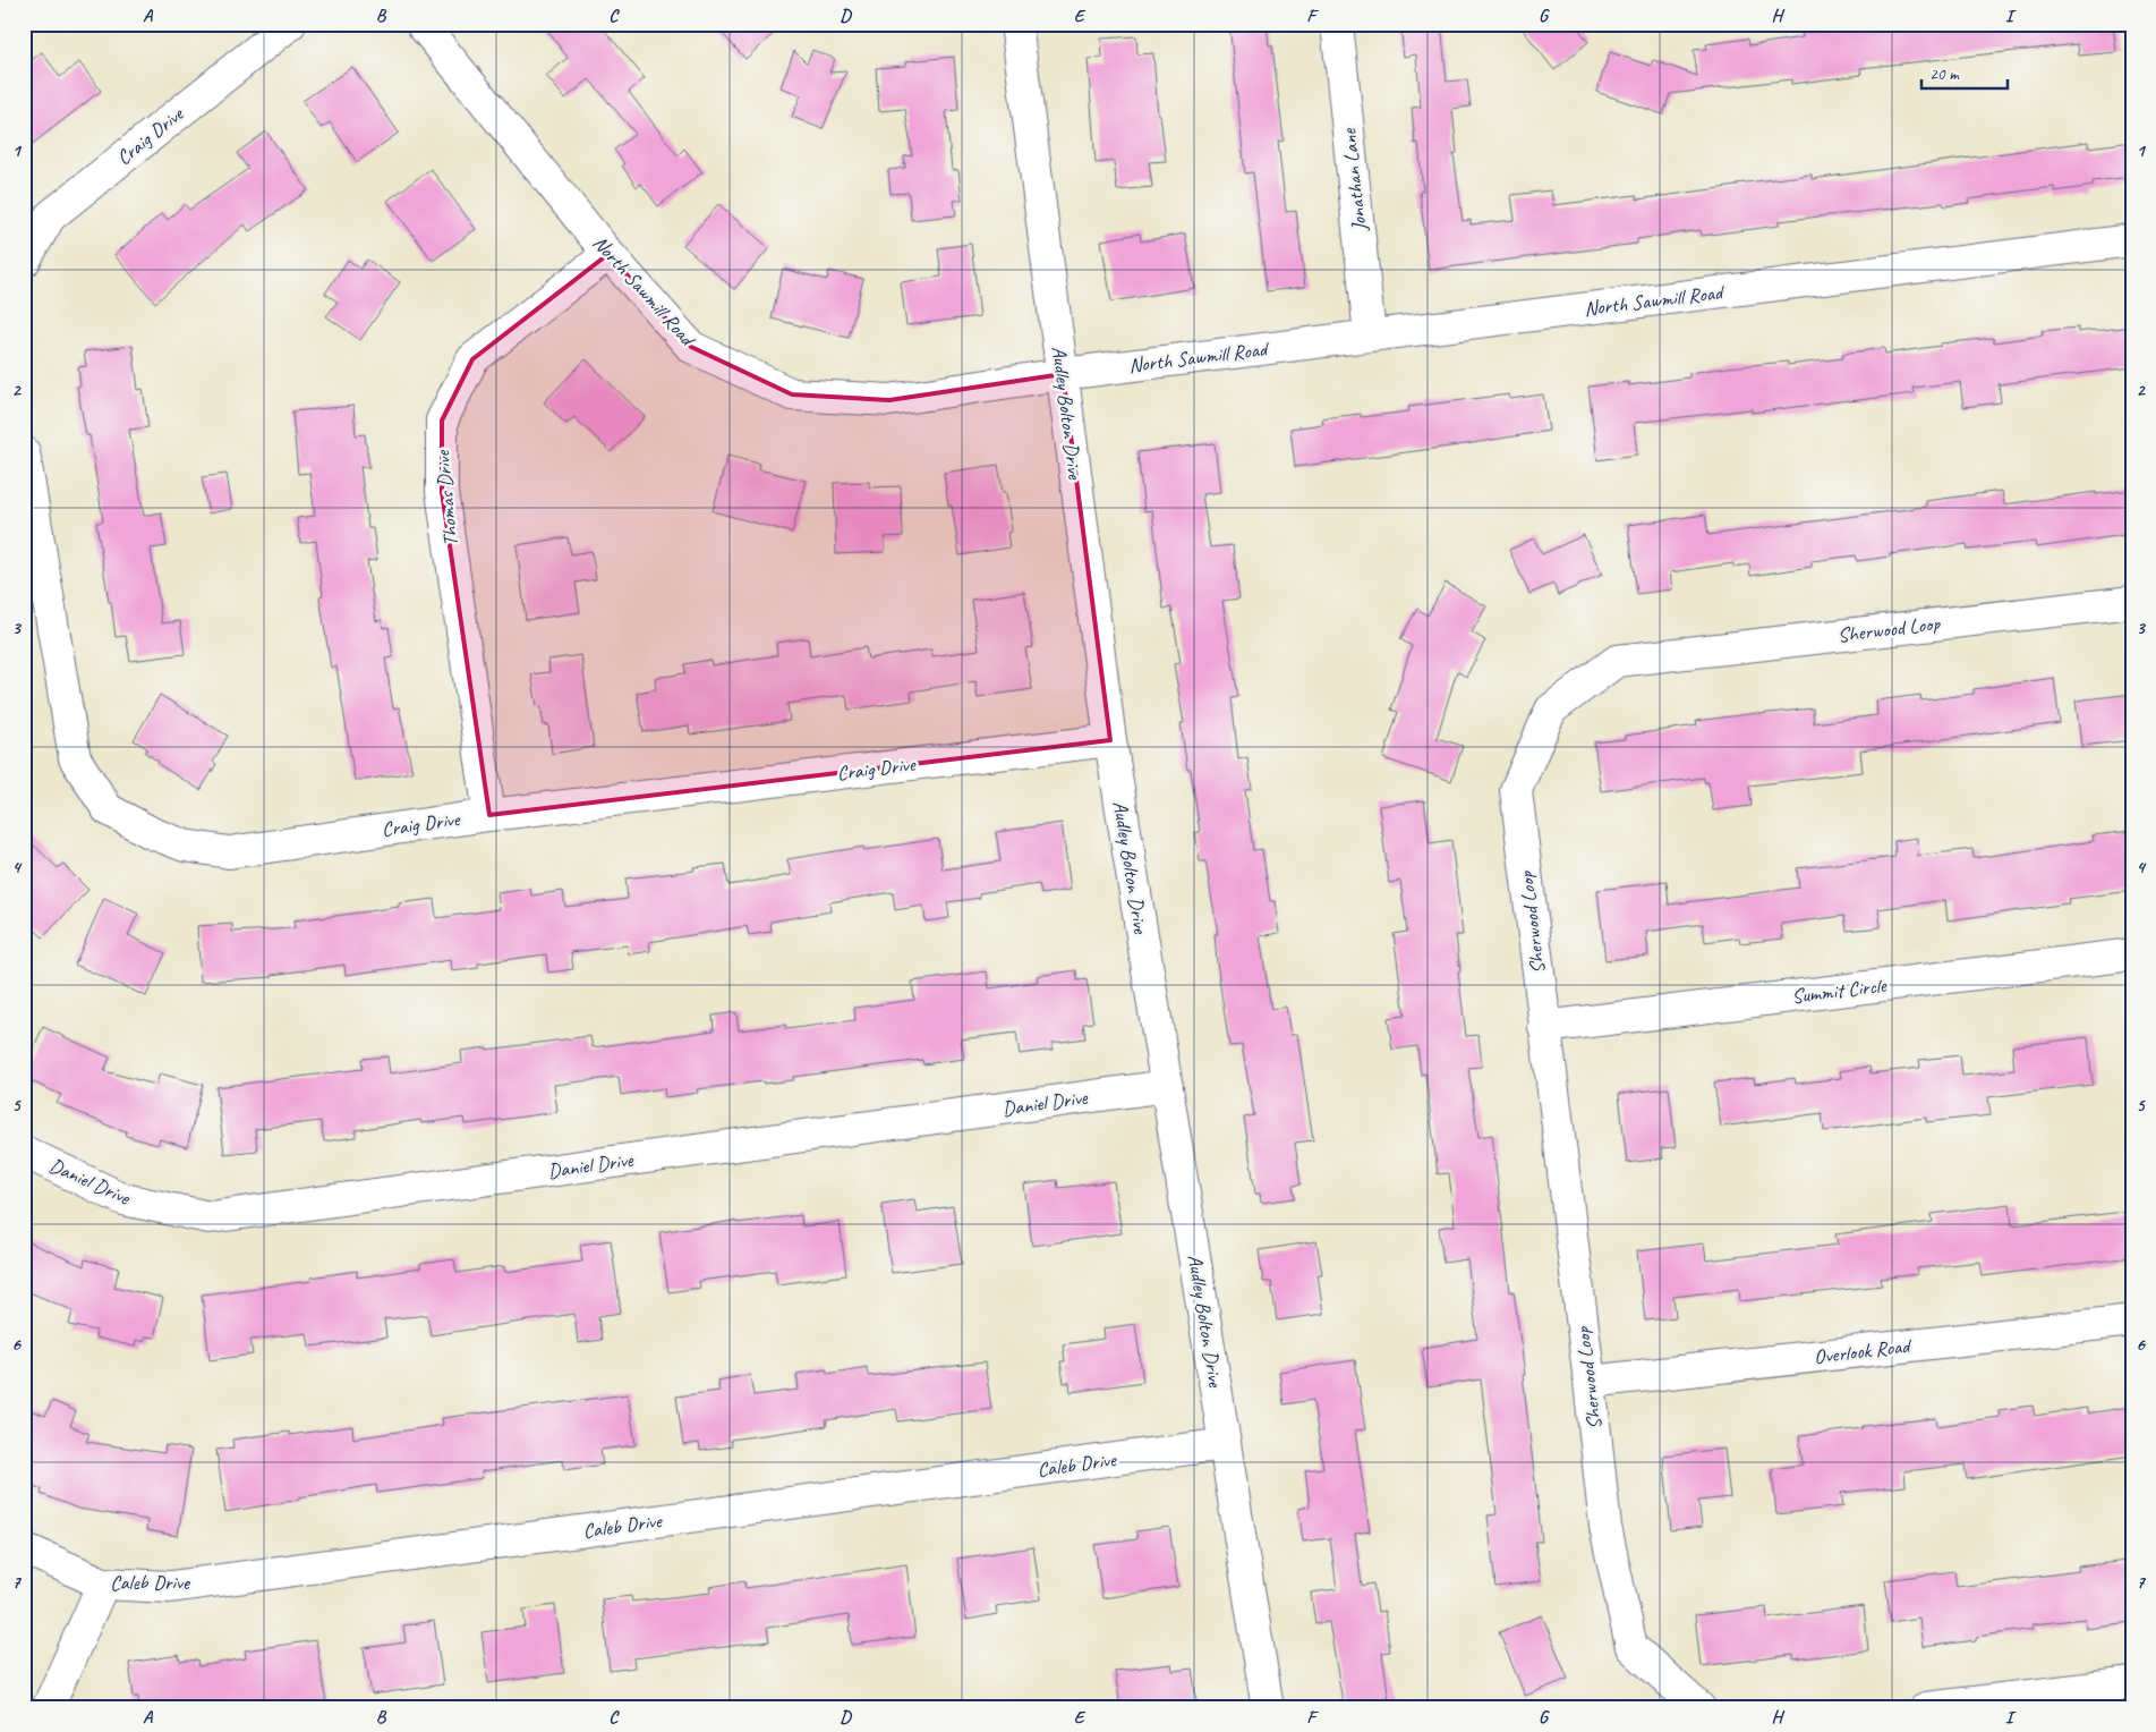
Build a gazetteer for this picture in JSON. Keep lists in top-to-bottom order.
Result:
{
  "streets": {
    "street": [
      "Craig Drive",
      "Jonathan Lane",
      "North Sawmill Road",
      "Audley Bolton Drive",
      "Thomas Drive",
      "Sherwood Loop",
      "Summit Circle",
      "Daniel Drive",
      "Overlook Road",
      "Caleb Drive"
    ]
  },
  "crossings": [
    ["Craig Drive", "Audley Bolton Drive"],
    ["Craig Drive", "Thomas Drive"],
    ["Jonathan Lane", "North Sawmill Road"],
    ["North Sawmill Road", "Audley Bolton Drive"],
    ["North Sawmill Road", "Thomas Drive"],
    ["Audley Bolton Drive", "Daniel Drive"],
    ["Audley Bolton Drive", "Caleb Drive"],
    ["Sherwood Loop", "Summit Circle"],
    ["Sherwood Loop", "Overlook Road"]
  ],
  "scale_bar": "20 m",
  "grid": {
    "columns": [
      "A",
      "B",
      "C",
      "D",
      "E",
      "F",
      "G",
      "H",
      "I"
    ],
    "rows": [
      "1",
      "2",
      "3",
      "4",
      "5",
      "6",
      "7"
    ]
  }
}
